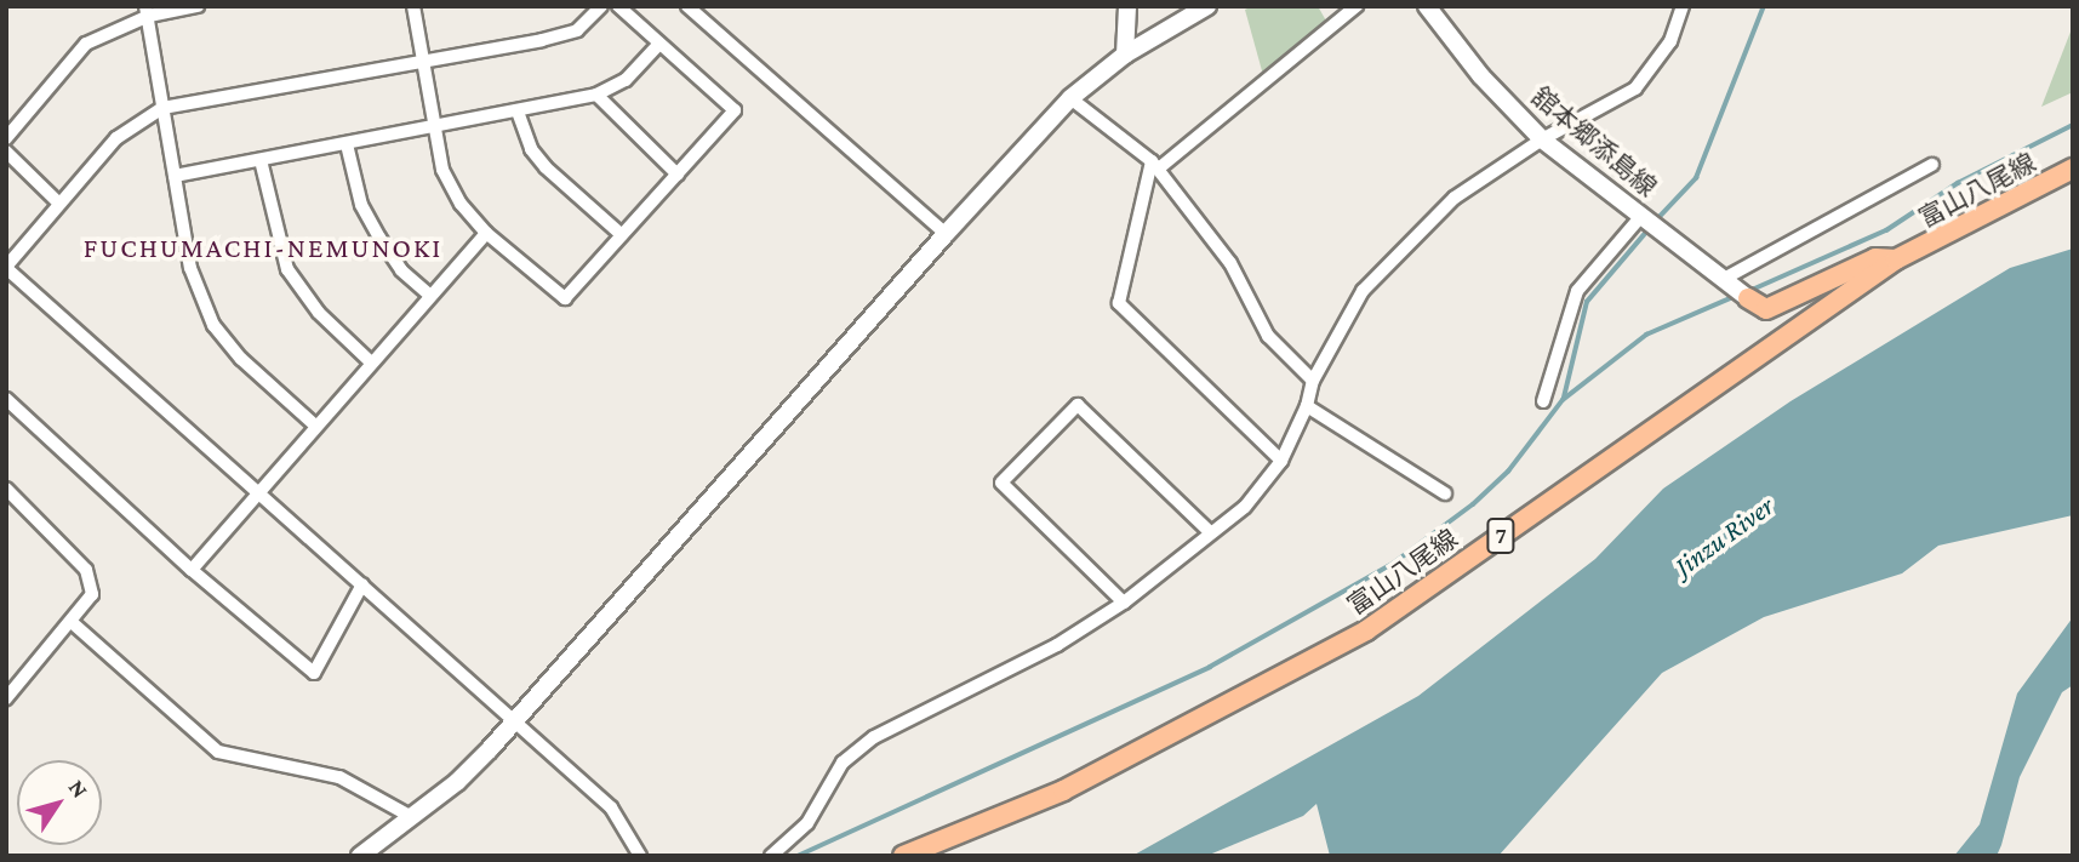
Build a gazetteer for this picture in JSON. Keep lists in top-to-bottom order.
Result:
{
  "streets": {
    "main road": ["富山八尾線", "7"],
    "street": ["舘本郷添島線"]
  },
  "districts": ["FUCHUMACHI-NEMUNOKI"],
  "water": ["Jinzu River"],
  "north": "top right"
}
